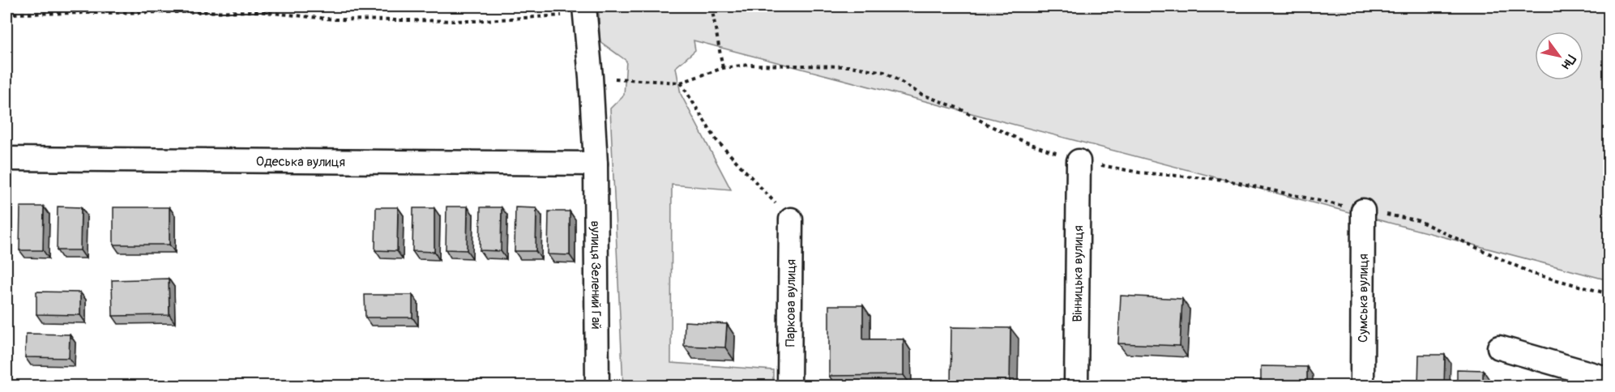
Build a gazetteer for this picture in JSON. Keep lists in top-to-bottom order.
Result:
{
  "streets": {
    "street": [
      "Одеська вулиця",
      "Вінницька вулиця",
      "вулиця Зелений Гай",
      "Сумська вулиця",
      "Паркова вулиця"
    ]
  },
  "crossings": [
    ["Одеська вулиця", "вулиця Зелений Гай"]
  ],
  "north": "bottom right"
}
